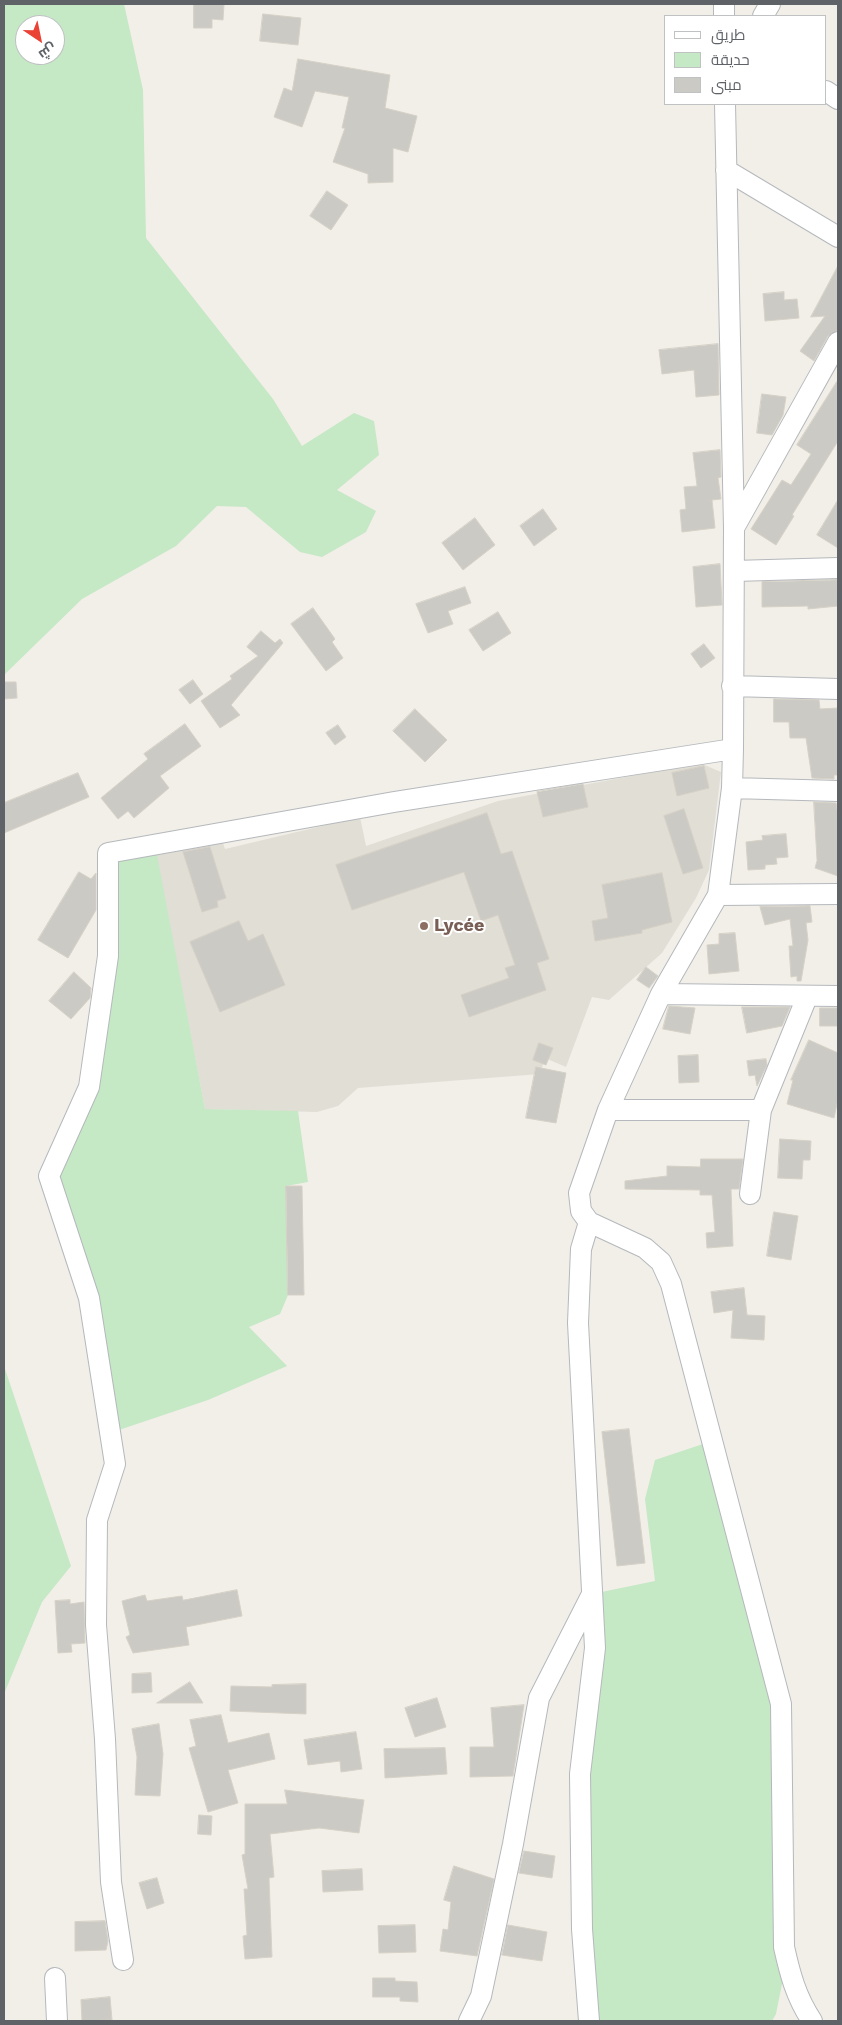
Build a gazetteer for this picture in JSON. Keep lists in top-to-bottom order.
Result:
{
  "places": ["Lycée"],
  "legend": ["طريق", "حديقة", "مبنى"],
  "north": "bottom right"
}
